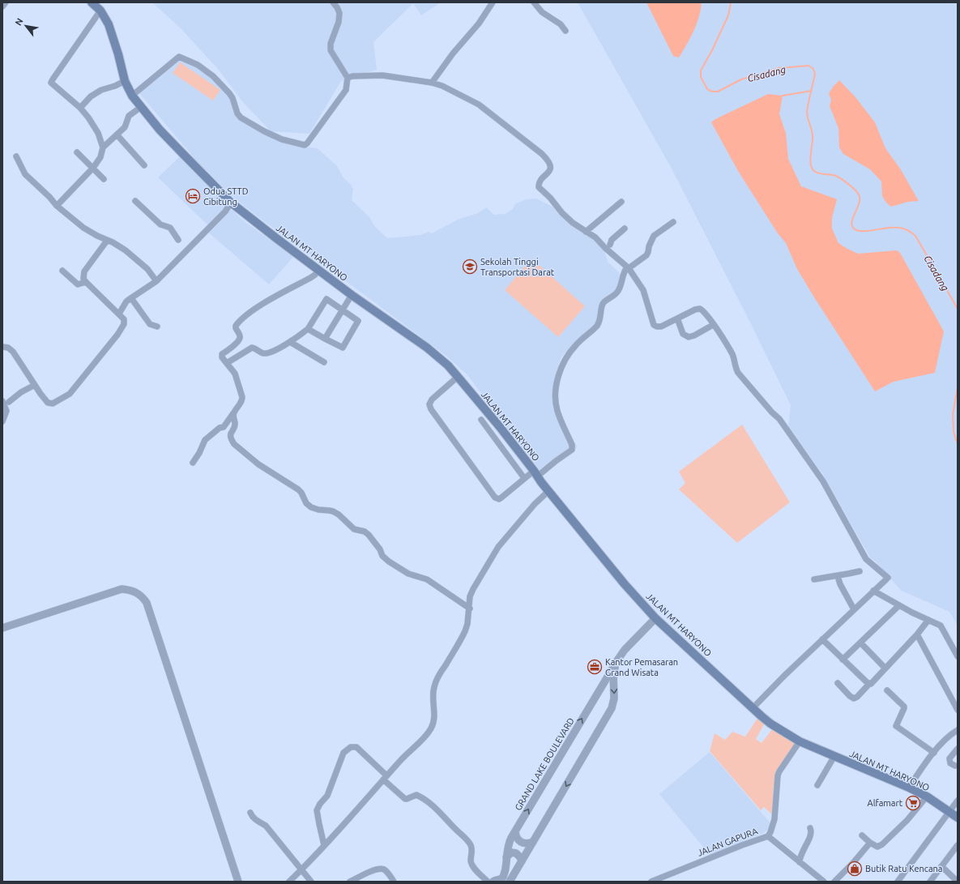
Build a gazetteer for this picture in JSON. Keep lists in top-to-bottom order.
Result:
{
  "streets": {
    "main road": ["JALAN MT HARYONO"],
    "street": ["GRAND LAKE BOULEVARD", "JALAN GAPURA"]
  },
  "crossings": [
    ["JALAN MT HARYONO", "GRAND LAKE BOULEVARD"],
    ["JALAN MT HARYONO", "JALAN GAPURA"]
  ],
  "water": ["Cisadang"],
  "places": {
    "hotel": ["Odua STTD Cibitung"],
    "school or university": ["Sekolah Tinggi Transportasi Darat"],
    "office": ["Kantor Pemasaran Grand Wisata"],
    "supermarket": ["Alfamart"],
    "shop": ["Butik Ratu Kencana"]
  },
  "north": "top left"
}
